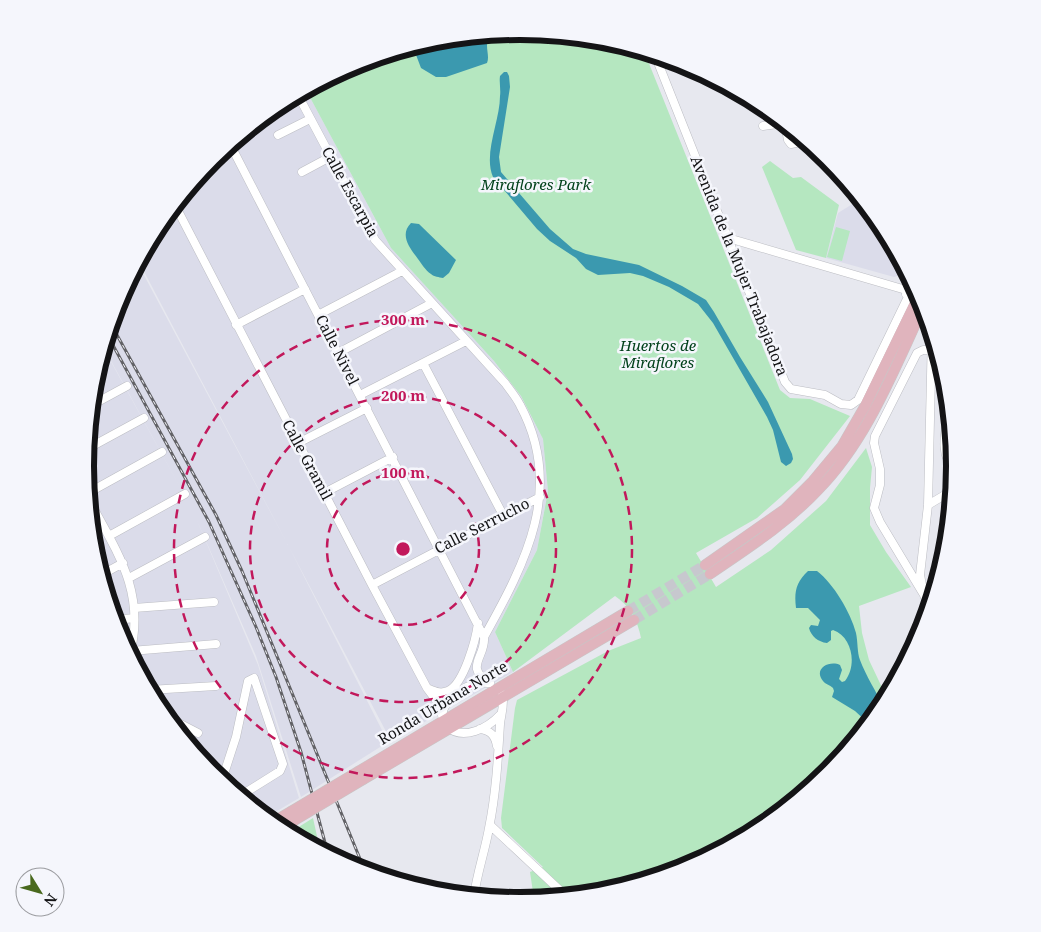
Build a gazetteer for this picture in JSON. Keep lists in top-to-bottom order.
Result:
{
  "streets": {
    "main road": ["Ronda Urbana Norte"],
    "street": [
      "Calle Escarpia",
      "Avenida de la Mujer Trabajadora",
      "Calle Nivel",
      "Calle Gramil",
      "Calle Serrucho"
    ]
  },
  "crossings": [
    ["Calle Escarpia", "Calle Nivel"],
    ["Calle Escarpia", "Calle Serrucho"],
    ["Calle Escarpia", "Ronda Urbana Norte"],
    ["Calle Nivel", "Calle Serrucho"],
    ["Calle Gramil", "Calle Serrucho"],
    ["Calle Gramil", "Ronda Urbana Norte"]
  ],
  "parks": ["Miraflores Park", "Huertos de Miraflores"],
  "north": "bottom right",
  "rings": ["300 m", "200 m", "100 m"]
}
